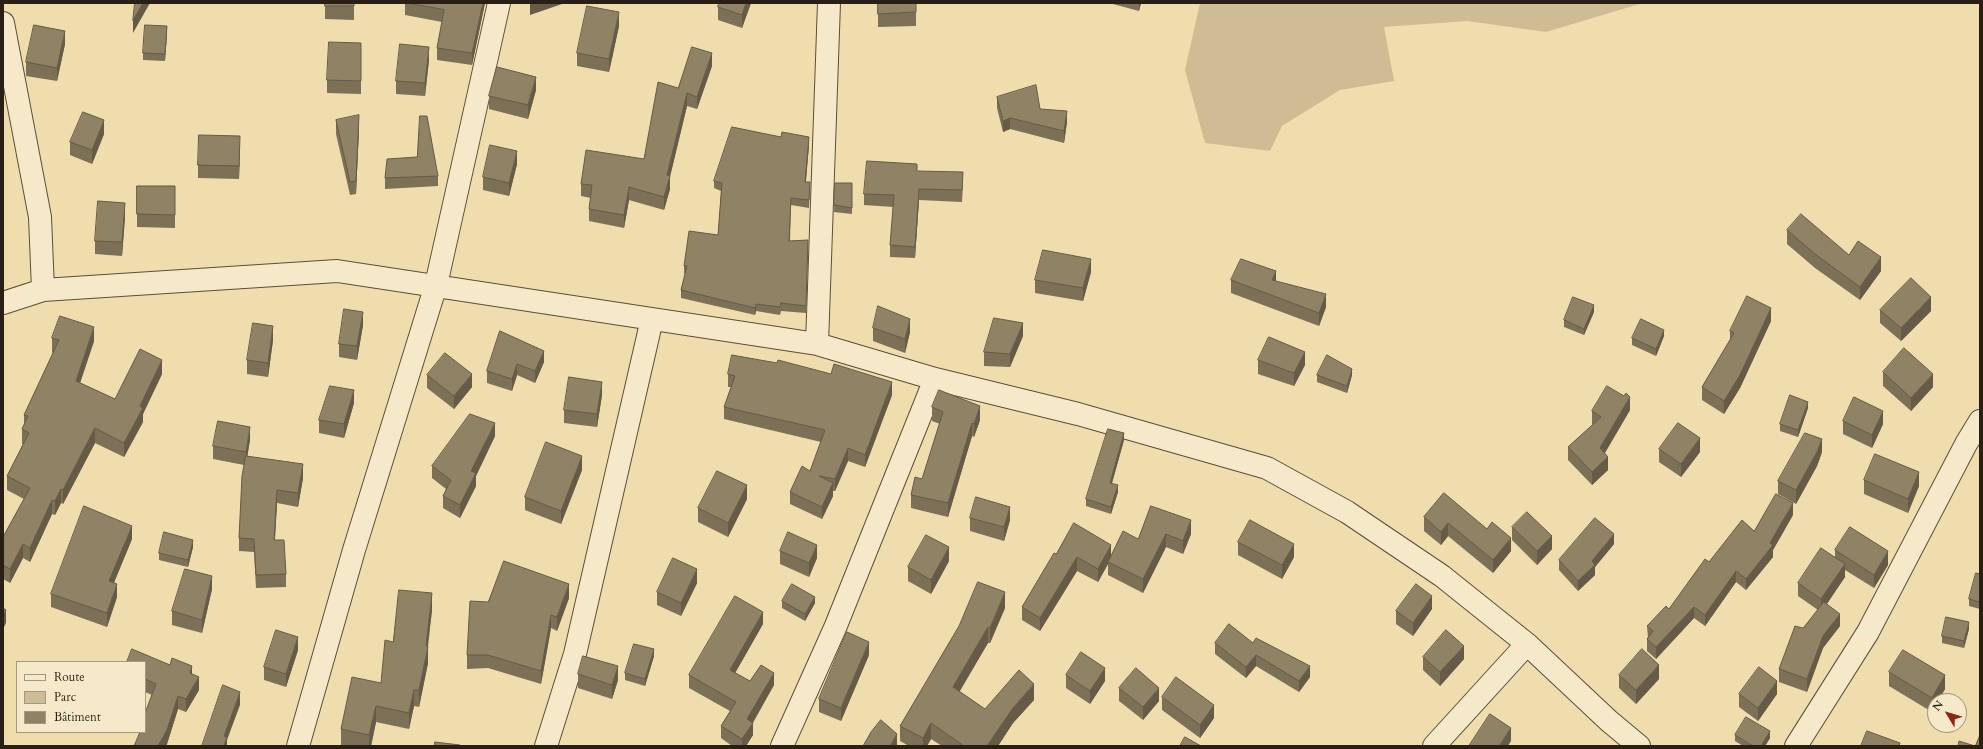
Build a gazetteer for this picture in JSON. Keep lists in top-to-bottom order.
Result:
{
  "legend": ["Route", "Parc", "Bâtiment"],
  "north": "top left"
}
